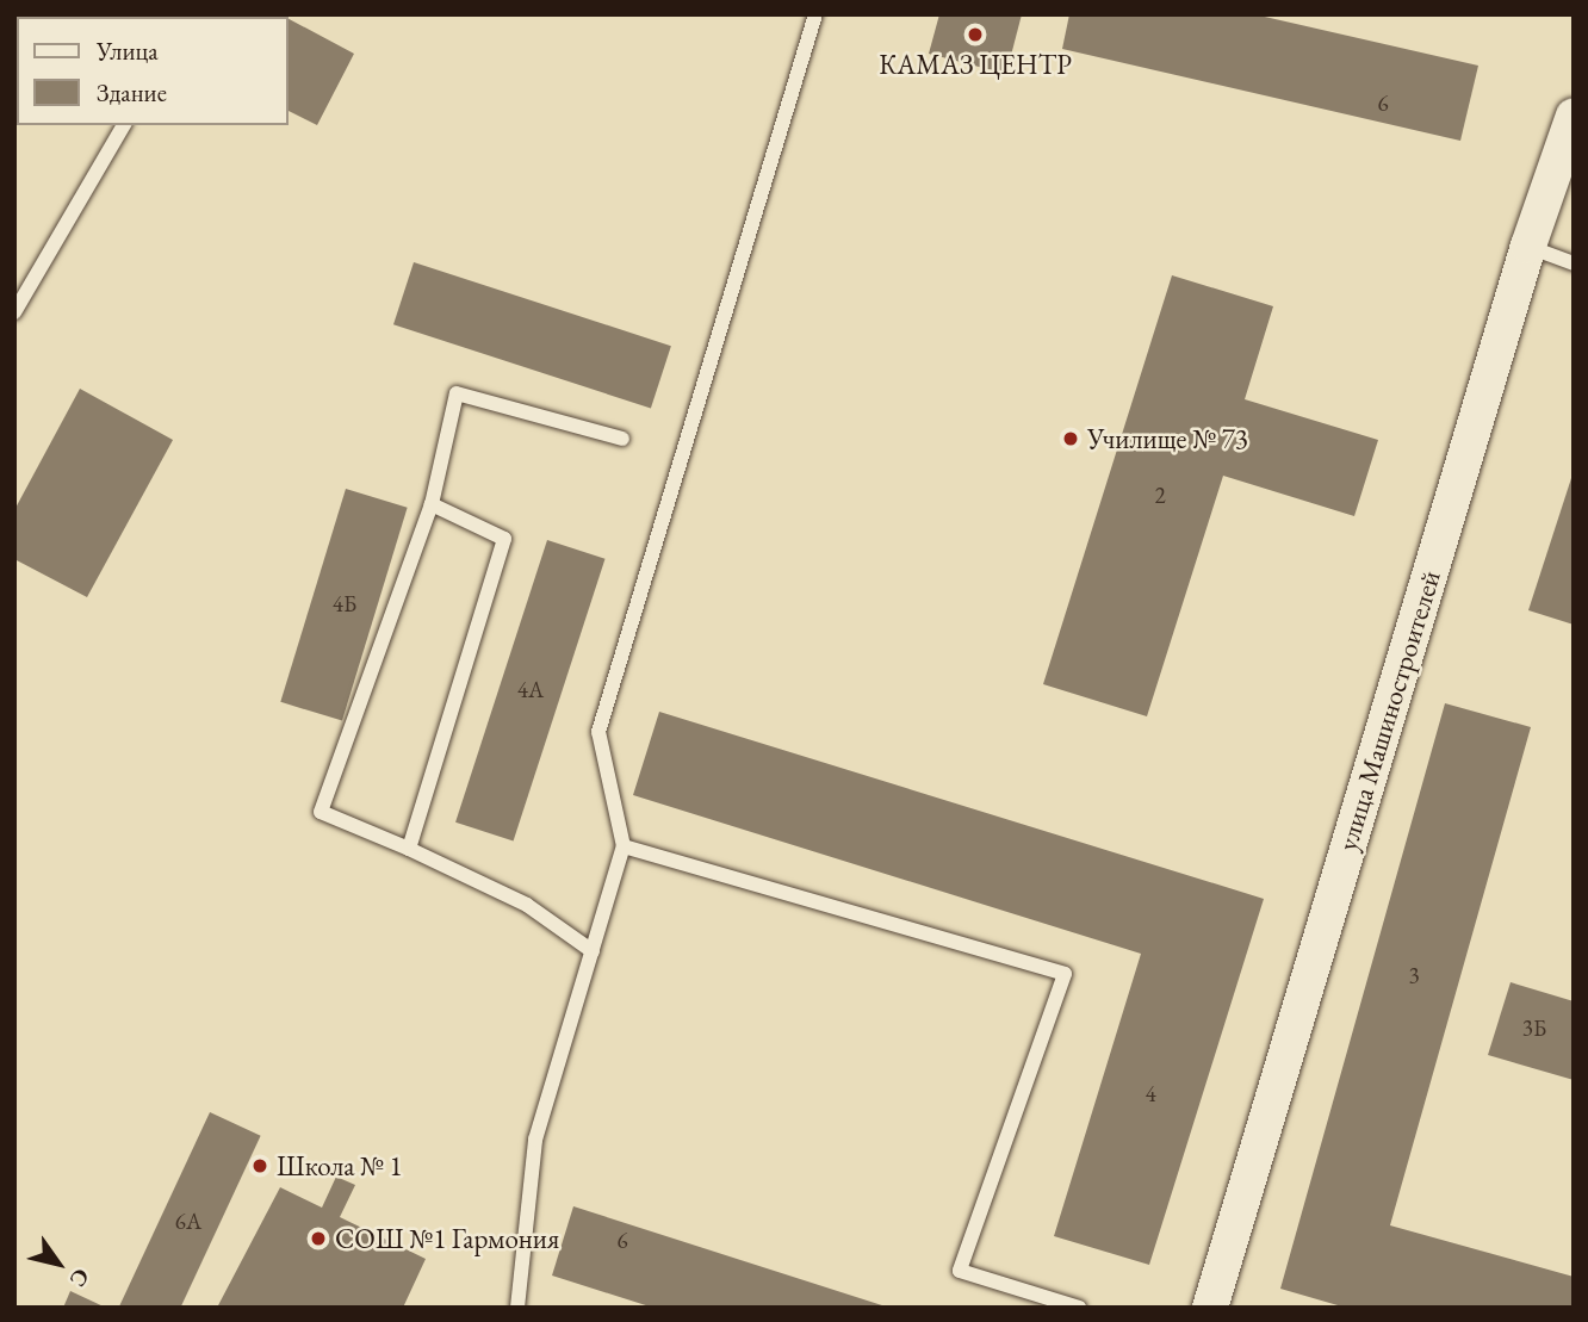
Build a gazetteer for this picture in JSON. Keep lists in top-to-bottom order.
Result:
{
  "streets": {
    "street": ["улица Машиностроителей"]
  },
  "places": [
    "КАМАЗ ЦЕНТР",
    "Училище № 73",
    "Школа № 1",
    "СОШ №1 Гармония"
  ],
  "house_numbers": [
    "6",
    "2",
    "4Б",
    "4А",
    "3",
    "3Б",
    "4",
    "6А",
    "6"
  ],
  "legend": ["Улица", "Здание"],
  "north": "bottom right"
}
